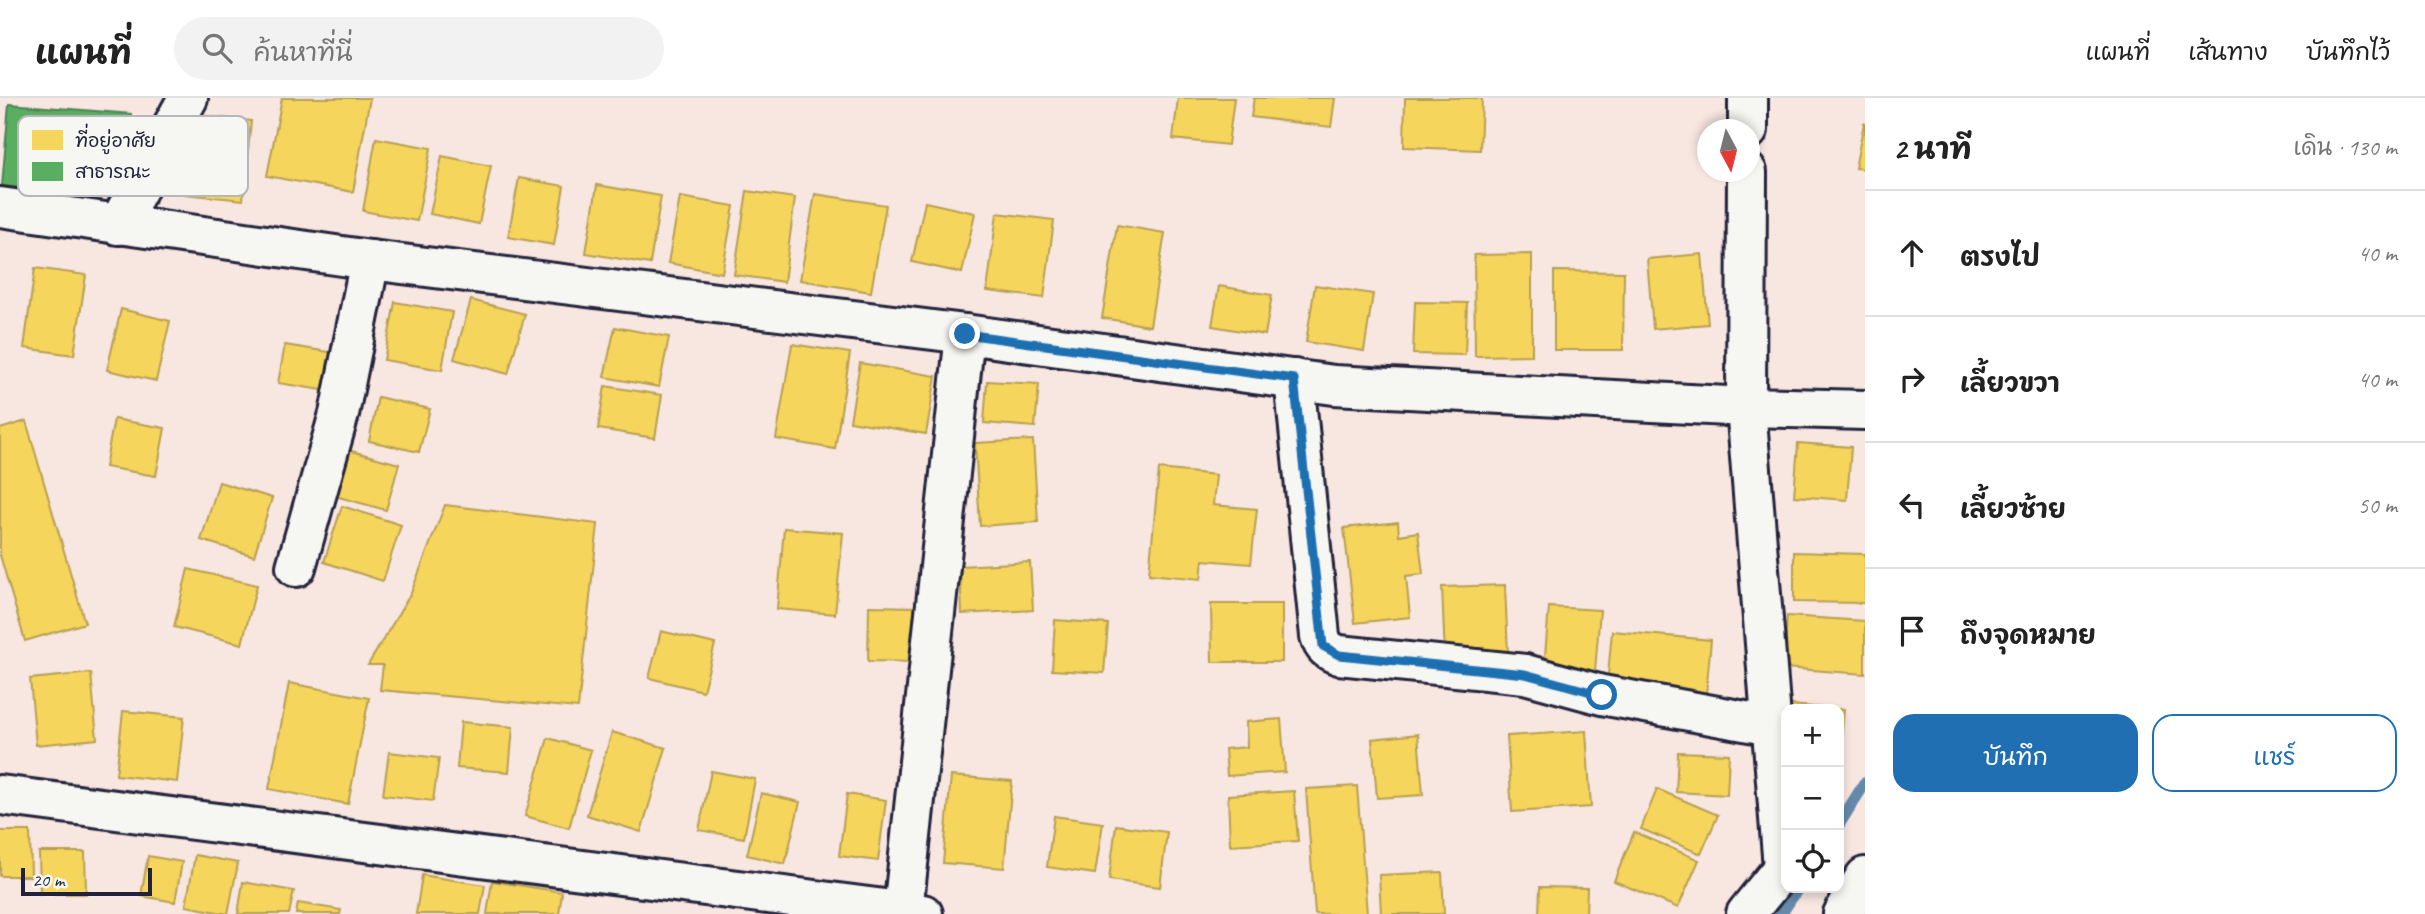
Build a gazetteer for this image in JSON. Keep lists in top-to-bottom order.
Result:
{
  "legend": ["ที่อยู่อาศัย", "สาธารณะ"],
  "scale_bar": "20 m",
  "north": "bottom",
  "page": {
    "header": "แผนที่",
    "search": "ค้นหาที่นี่",
    "nav": ["แผนที่", "เส้นทาง", "บันทึกไว้"],
    "heading": ["2 นาที", "เดิน · 130 m"],
    "list": [
      ["ตรงไป", "40 m"],
      ["เลี้ยวขวา", "40 m"],
      ["เลี้ยวซ้าย", "50 m"],
      "ถึงจุดหมาย"
    ],
    "buttons": ["บันทึก", "แชร์"],
    "map_buttons": ["+", "−"],
    "scale": "20 m"
  }
}
